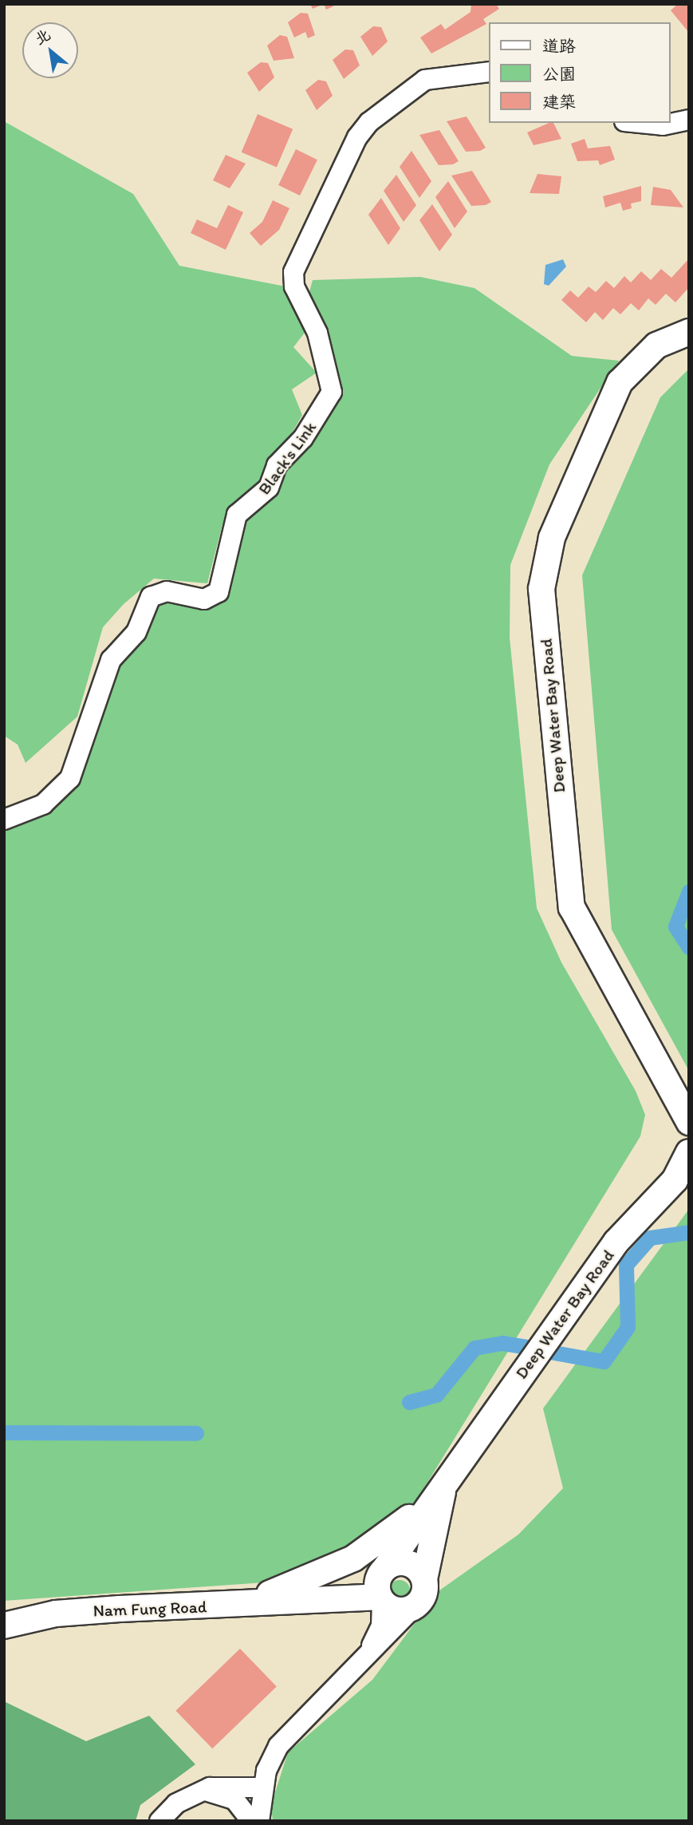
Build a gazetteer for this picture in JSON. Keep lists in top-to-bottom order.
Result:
{
  "streets": {
    "main road": ["Deep Water Bay Road", "Nam Fung Road"],
    "street": ["Black's Link"]
  },
  "crossings": [
    ["Deep Water Bay Road", "Nam Fung Road"]
  ],
  "legend": ["道路", "公園", "建築"],
  "north": "top left"
}
